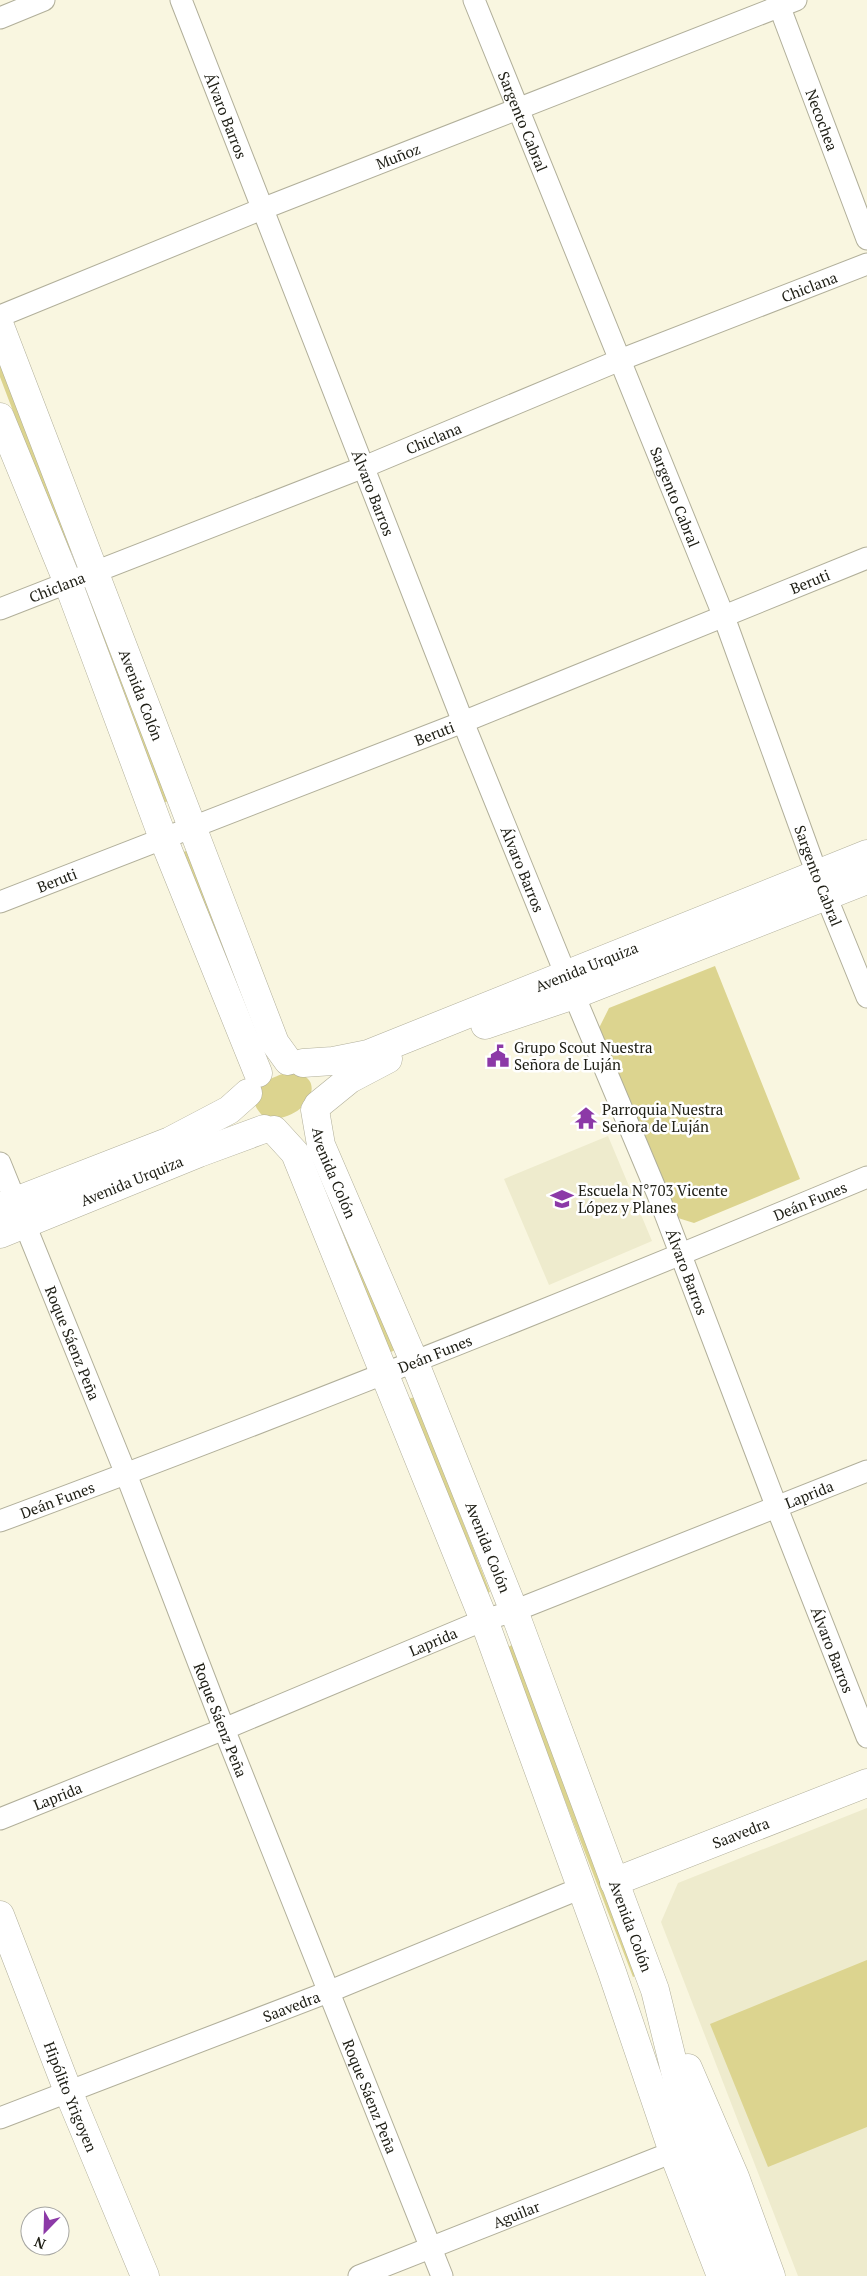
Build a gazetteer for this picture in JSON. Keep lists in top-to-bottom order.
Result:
{
  "streets": {
    "main road": [
      "Avenida Colón",
      "Avenida Urquiza",
      "Saavedra",
      "Hipólito Yrigoyen"
    ],
    "street": [
      "Álvaro Barros",
      "Necochea",
      "Sargento Cabral",
      "Muñoz",
      "Chiclana",
      "Beruti",
      "Deán Funes",
      "Roque Sáenz Peña",
      "Laprida",
      "Aguilar"
    ]
  },
  "crossings": [
    ["Álvaro Barros", "Muñoz"],
    ["Álvaro Barros", "Chiclana"],
    ["Álvaro Barros", "Beruti"],
    ["Álvaro Barros", "Avenida Urquiza"],
    ["Álvaro Barros", "Deán Funes"],
    ["Álvaro Barros", "Laprida"],
    ["Necochea", "Muñoz"],
    ["Sargento Cabral", "Muñoz"],
    ["Sargento Cabral", "Chiclana"],
    ["Sargento Cabral", "Beruti"],
    ["Sargento Cabral", "Avenida Urquiza"],
    ["Chiclana", "Avenida Colón"],
    ["Beruti", "Avenida Colón"],
    ["Avenida Colón", "Avenida Urquiza"],
    ["Avenida Colón", "Deán Funes"],
    ["Avenida Colón", "Laprida"],
    ["Avenida Colón", "Saavedra"],
    ["Avenida Colón", "Aguilar"],
    ["Avenida Urquiza", "Roque Sáenz Peña"],
    ["Deán Funes", "Roque Sáenz Peña"],
    ["Roque Sáenz Peña", "Laprida"],
    ["Roque Sáenz Peña", "Saavedra"],
    ["Roque Sáenz Peña", "Aguilar"],
    ["Saavedra", "Hipólito Yrigoyen"]
  ],
  "places": {
    "public building": ["Grupo Scout Nuestra Señora de Luján"],
    "temple": ["Parroquia Nuestra Señora de Luján"],
    "school or university": ["Escuela N°703 Vicente López y Planes"]
  },
  "north": "bottom left"
}
